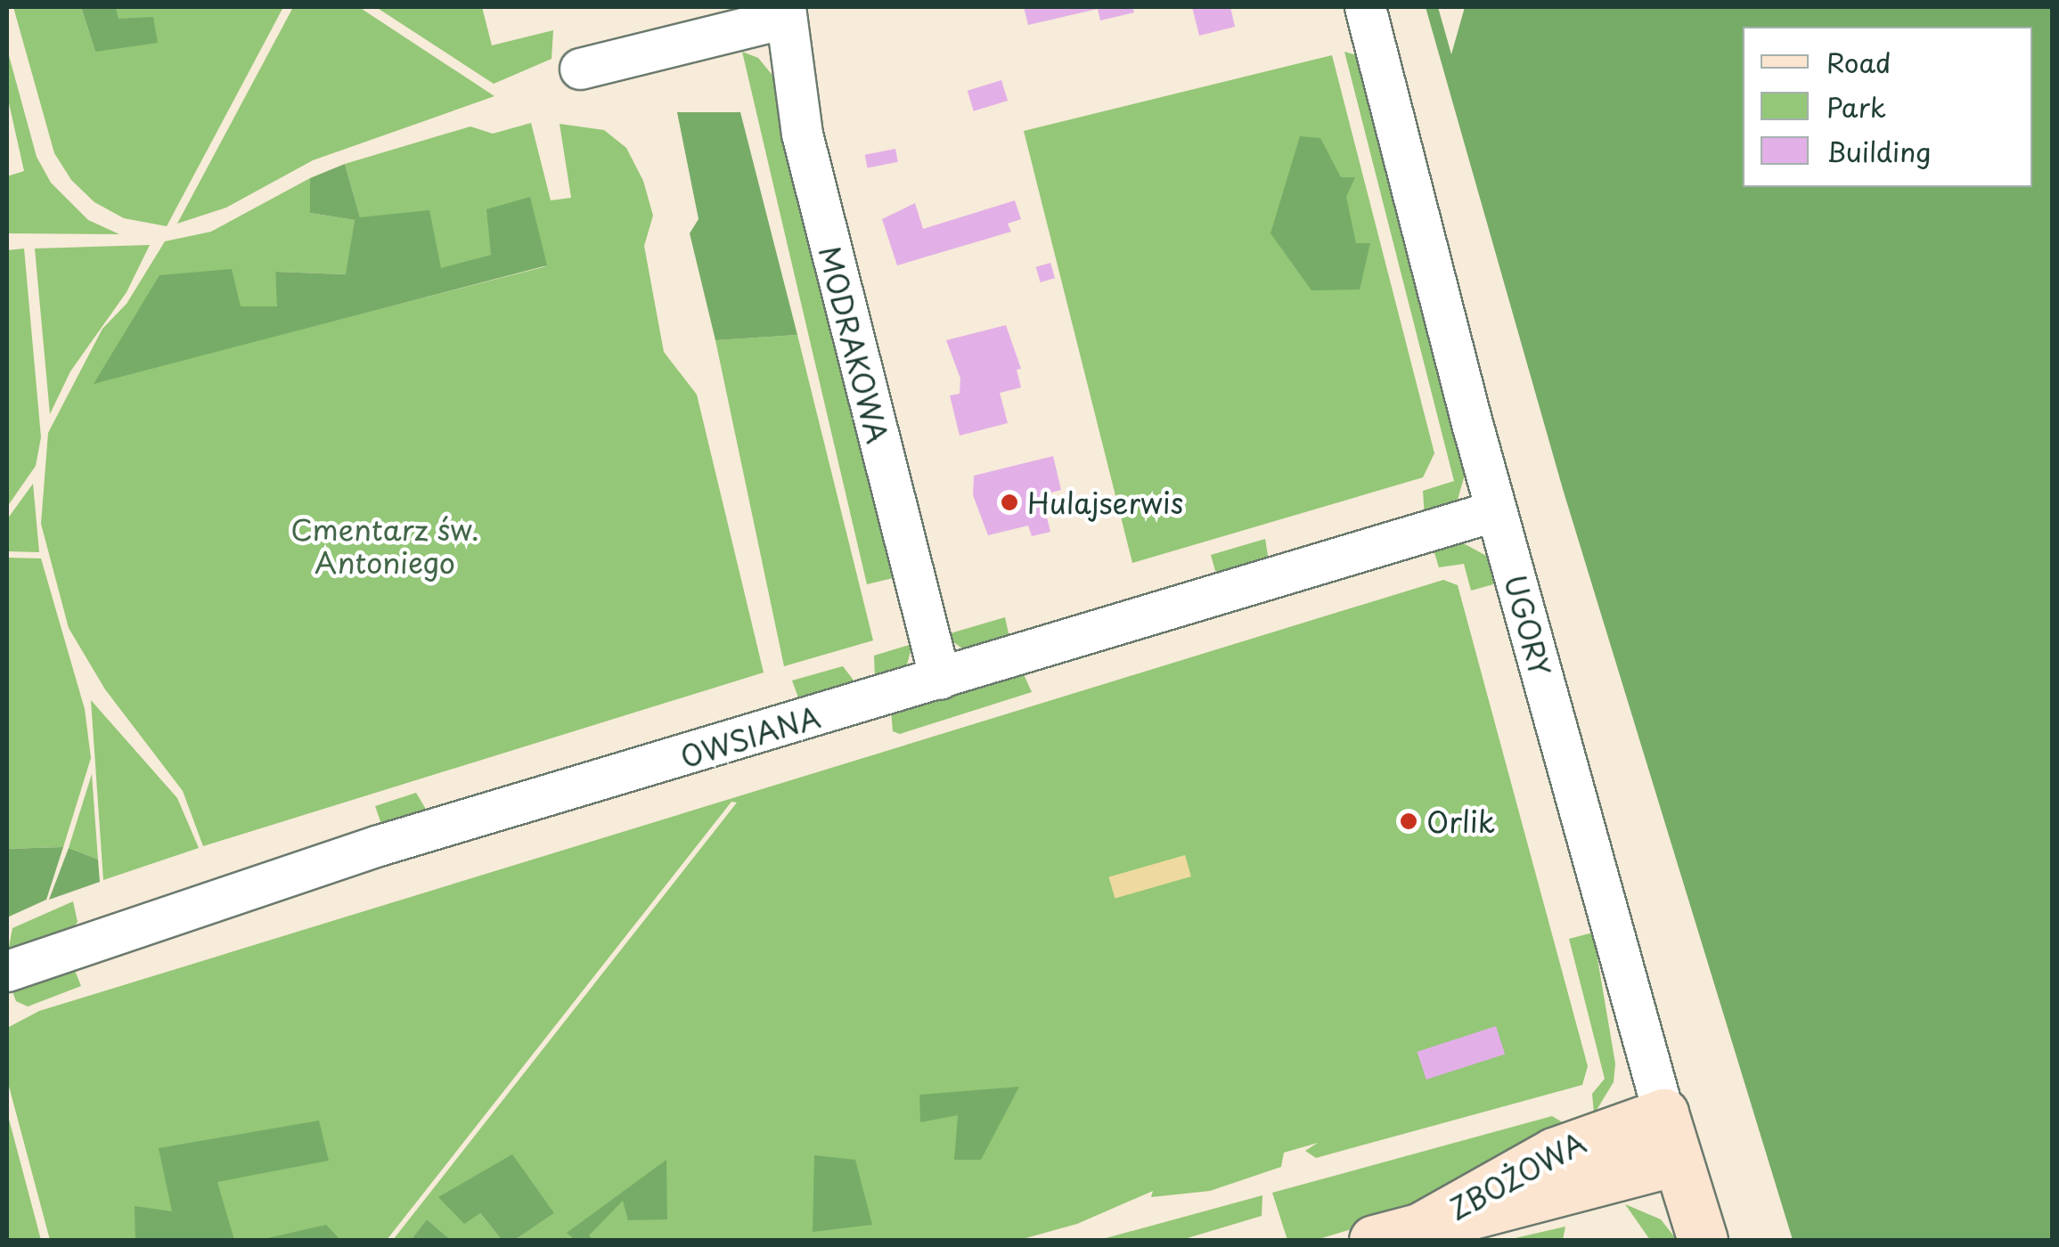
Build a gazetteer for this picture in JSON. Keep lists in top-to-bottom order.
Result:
{
  "streets": {
    "street": [
      "MODRAKOWA",
      "UGORY",
      "OWSIANA",
      "ZBOŻOWA"
    ]
  },
  "crossings": [
    ["MODRAKOWA", "OWSIANA"],
    ["UGORY", "OWSIANA"],
    ["UGORY", "ZBOŻOWA"]
  ],
  "parks": ["Cmentarz św. Antoniego"],
  "places": ["Hulajserwis", "Orlik"],
  "legend": ["Road", "Park", "Building"]
}
